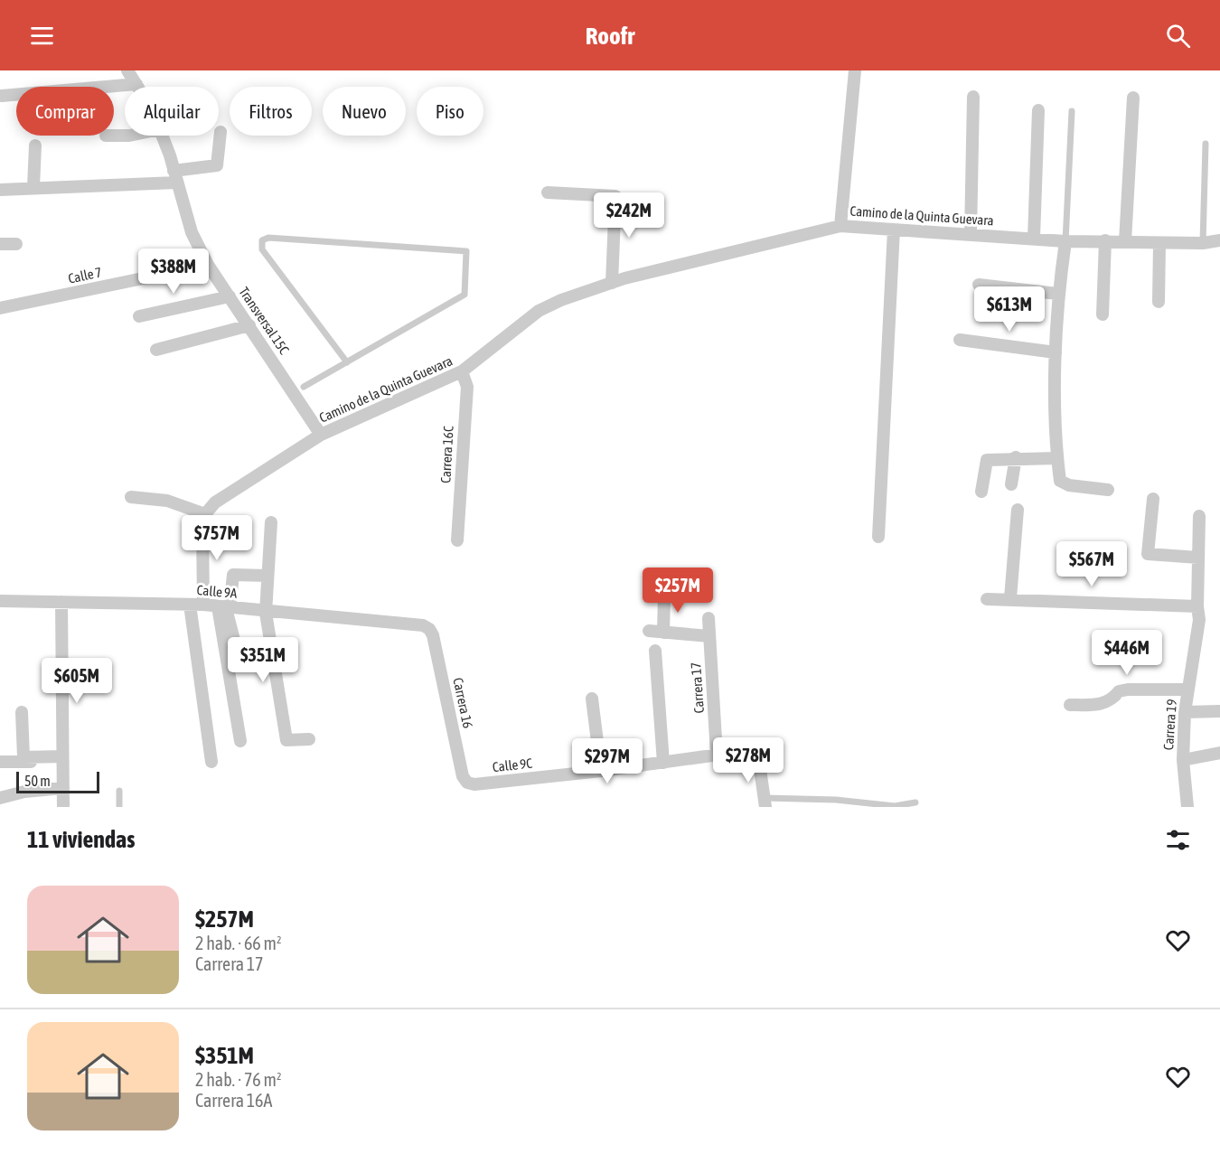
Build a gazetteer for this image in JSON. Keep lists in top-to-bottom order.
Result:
{
  "streets": {
    "street": [
      "Camino de la Quinta Guevara",
      "Calle 7",
      "Transversal 15C",
      "Carrera 16C",
      "Calle 9A",
      "Carrera 17",
      "Carrera 16",
      "Carrera 19",
      "Calle 9C"
    ]
  },
  "crossings": [
    ["Camino de la Quinta Guevara", "Transversal 15C"],
    ["Camino de la Quinta Guevara", "Carrera 16C"],
    ["Calle 7", "Transversal 15C"],
    ["Calle 9A", "Carrera 16"],
    ["Carrera 17", "Calle 9C"],
    ["Carrera 16", "Calle 9C"]
  ],
  "scale_bar": "50 m",
  "page": {
    "header": "Roofr",
    "chip": [
      "Comprar",
      "Alquilar",
      "Filtros",
      "Nuevo",
      "Piso"
    ],
    "price": [
      "$242M",
      "$388M",
      "$613M",
      "$757M",
      "$567M",
      "$257M",
      "$446M",
      "$351M",
      "$605M",
      "$278M",
      "$297M"
    ],
    "scale": "50 m",
    "heading": "11 viviendas",
    "list": [
      {
        "name": "$257M",
        "note": "2 hab. · 66 m² · Carrera 17"
      },
      {
        "name": "$351M",
        "note": "2 hab. · 76 m² · Carrera 16A"
      }
    ]
  }
}
